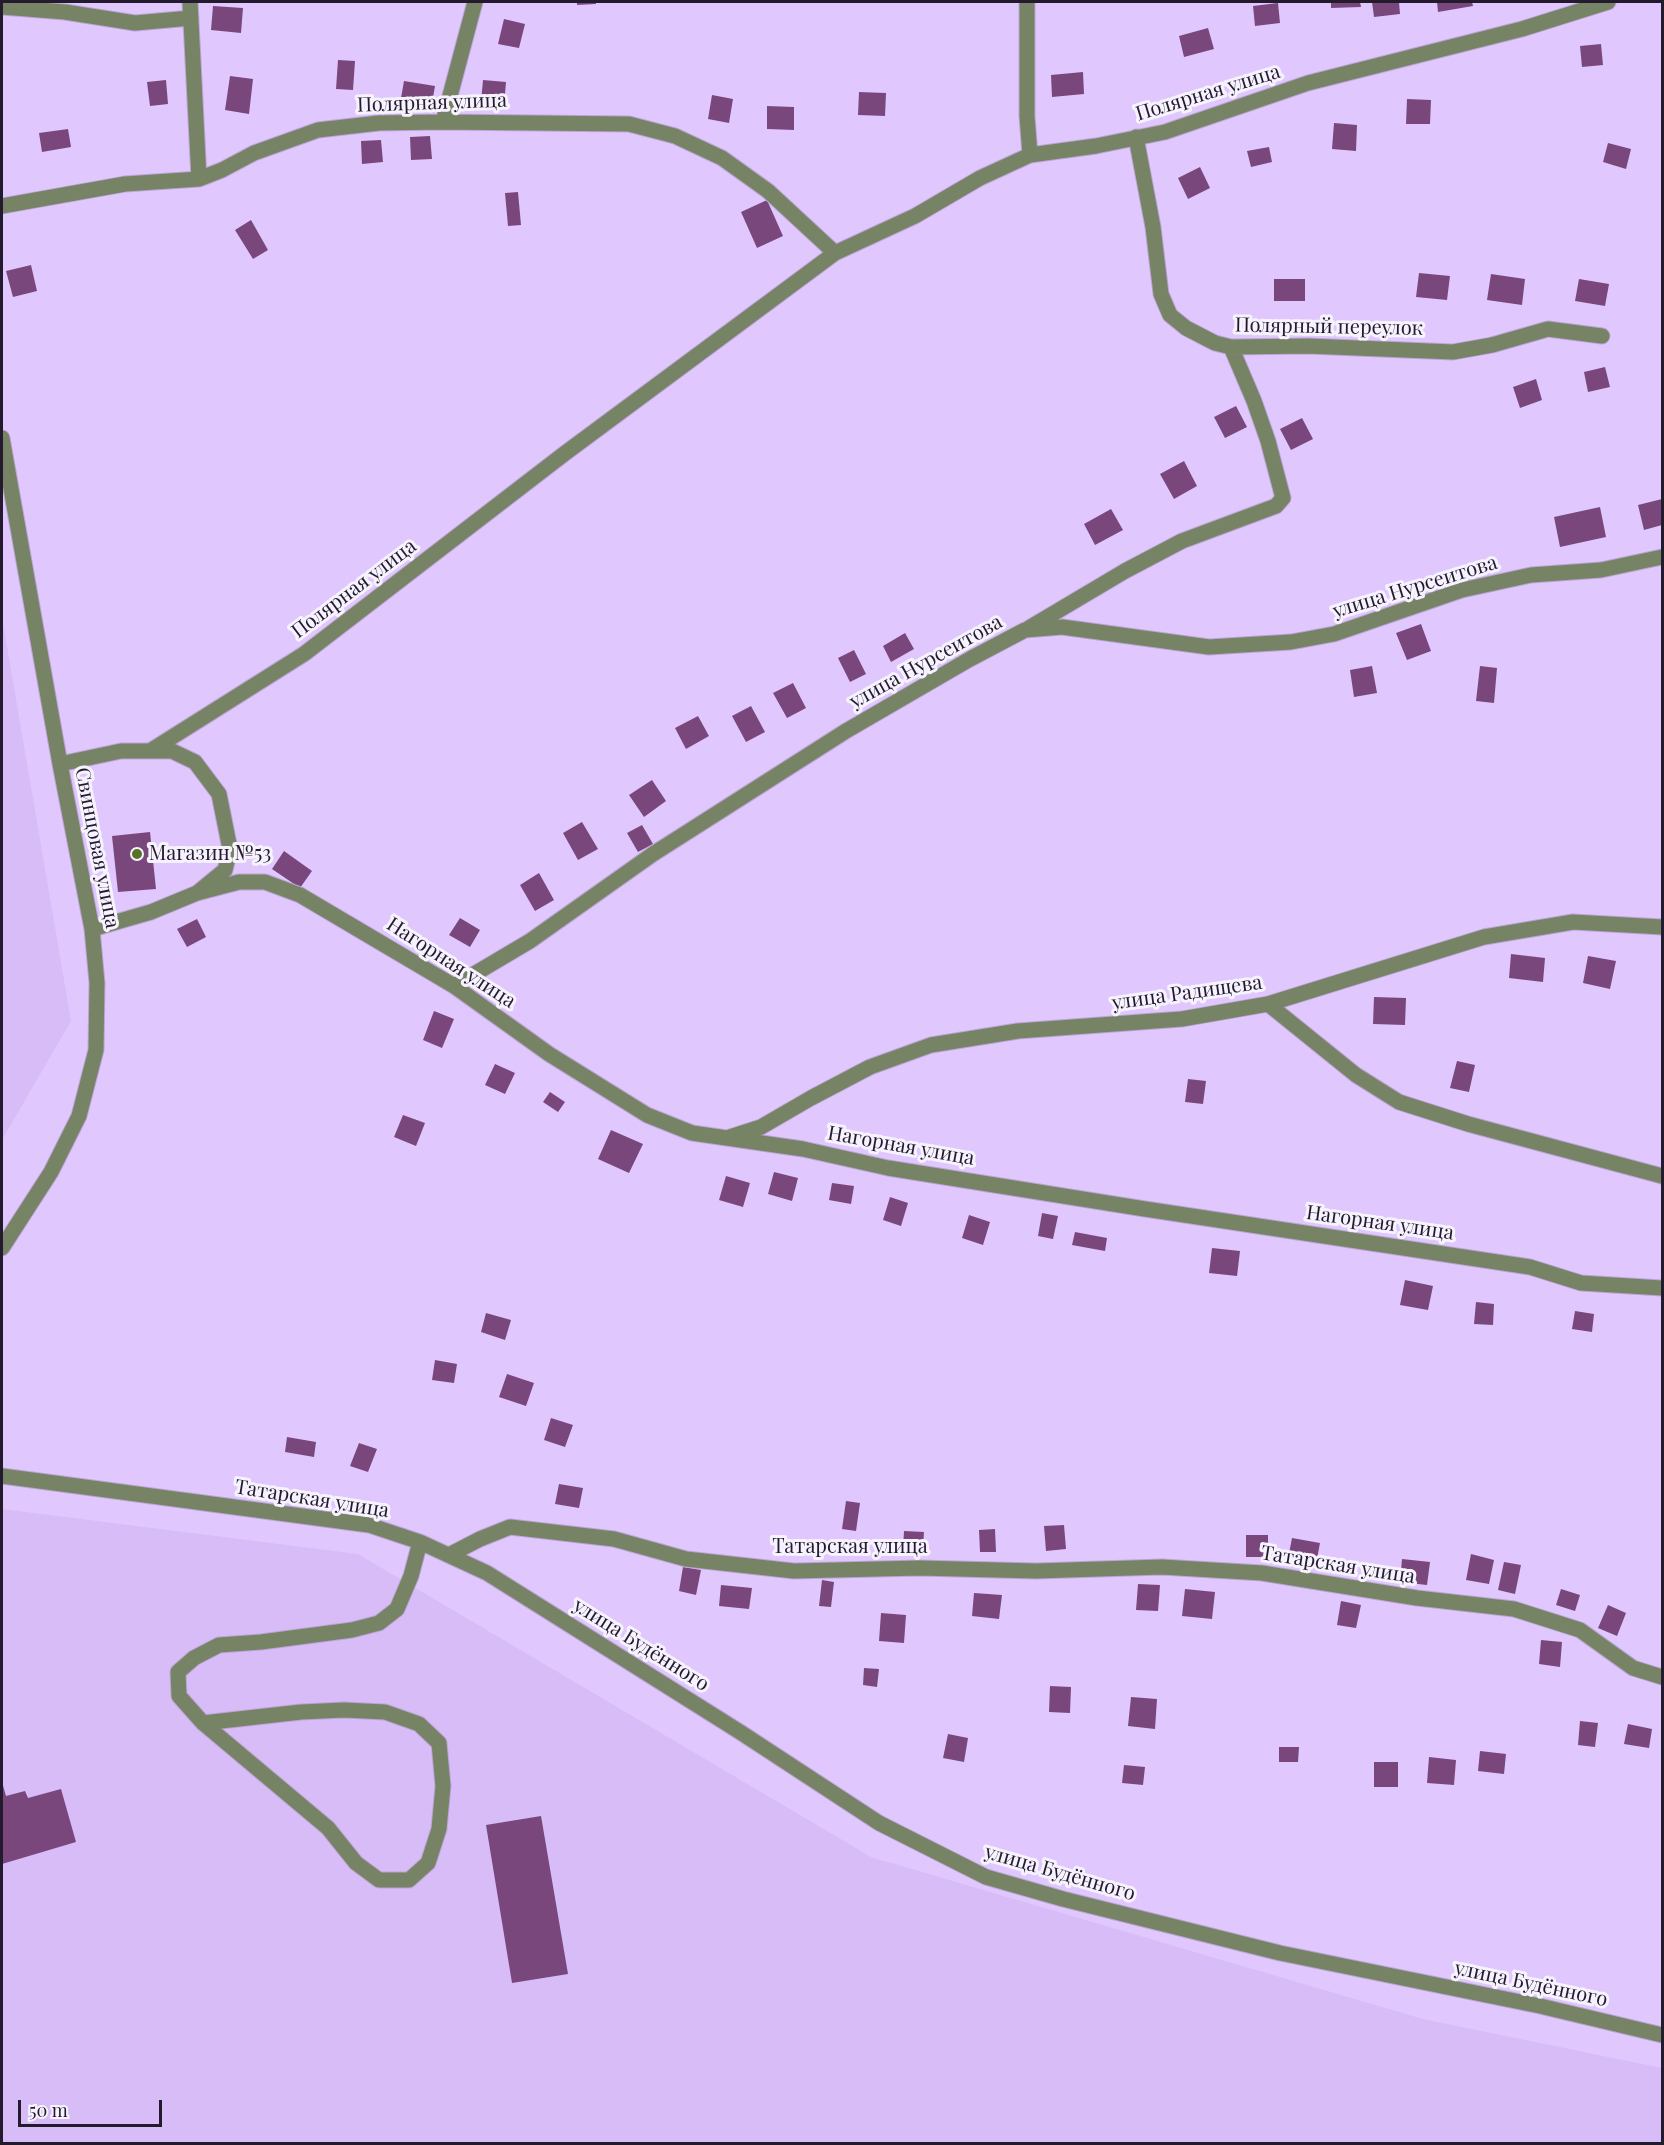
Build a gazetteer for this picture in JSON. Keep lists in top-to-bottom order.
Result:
{
  "streets": {
    "street": [
      "Полярная улица",
      "Полярный переулок",
      "улица Нурсеитова",
      "Свинцовая улица",
      "Нагорная улица",
      "улица Радищева",
      "Татарская улица",
      "улица Будённого"
    ]
  },
  "crossings": [
    ["Полярная улица", "Полярный переулок"],
    ["улица Нурсеитова", "Нагорная улица"],
    ["Нагорная улица", "улица Радищева"],
    ["Татарская улица", "улица Будённого"]
  ],
  "places": ["Магазин №53"],
  "scale_bar": "50 m"
}
